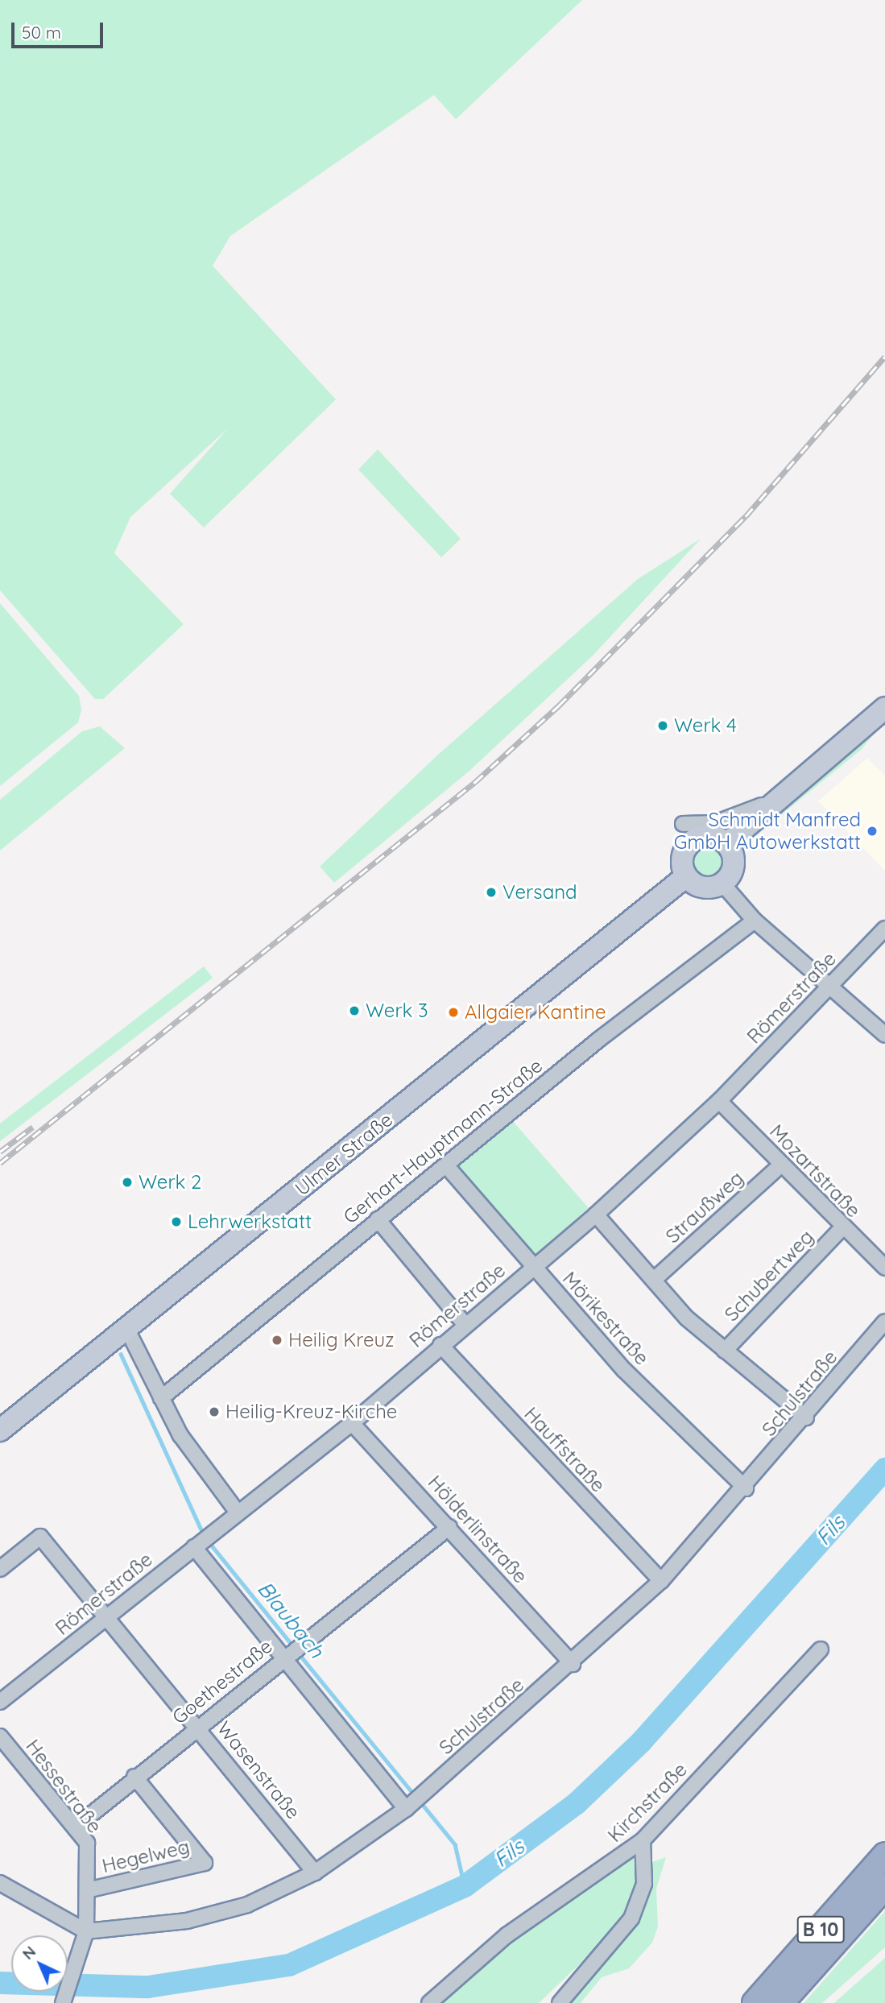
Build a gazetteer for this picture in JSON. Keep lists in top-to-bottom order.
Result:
{
  "streets": {
    "highway": ["B 10"],
    "main road": ["Ulmer Straße"],
    "street": [
      "Römerstraße",
      "Gerhart-Hauptmann-Straße",
      "Mozartstraße",
      "Straußweg",
      "Schubertweg",
      "Mörikestraße",
      "Schulstraße",
      "Hauffstraße",
      "Hölderlinstraße",
      "Goethestraße",
      "Wasenstraße",
      "Hessestraße",
      "Kirchstraße",
      "Hegelweg"
    ]
  },
  "crossings": [
    ["Römerstraße", "Mozartstraße"],
    ["Römerstraße", "Mörikestraße"],
    ["Römerstraße", "Hauffstraße"],
    ["Römerstraße", "Hölderlinstraße"],
    ["Römerstraße", "Wasenstraße"],
    ["Gerhart-Hauptmann-Straße", "Mörikestraße"],
    ["Mozartstraße", "Straußweg"],
    ["Mozartstraße", "Schubertweg"],
    ["Mörikestraße", "Schulstraße"],
    ["Schulstraße", "Hauffstraße"],
    ["Schulstraße", "Hölderlinstraße"],
    ["Schulstraße", "Wasenstraße"],
    ["Schulstraße", "Hessestraße"],
    ["Hölderlinstraße", "Goethestraße"],
    ["Goethestraße", "Wasenstraße"],
    ["Goethestraße", "Hessestraße"],
    ["Goethestraße", "Hegelweg"],
    ["Hessestraße", "Hegelweg"]
  ],
  "water": ["Fils", "Blaubach"],
  "places": [
    "Werk 4",
    "Schmidt Manfred GmbH Autowerkstatt",
    "Versand",
    "Werk 3",
    "Allgaier Kantine",
    "Werk 2",
    "Lehrwerkstatt",
    "Heilig Kreuz",
    "Heilig-Kreuz-Kirche"
  ],
  "scale_bar": "50 m",
  "north": "top left"
}
